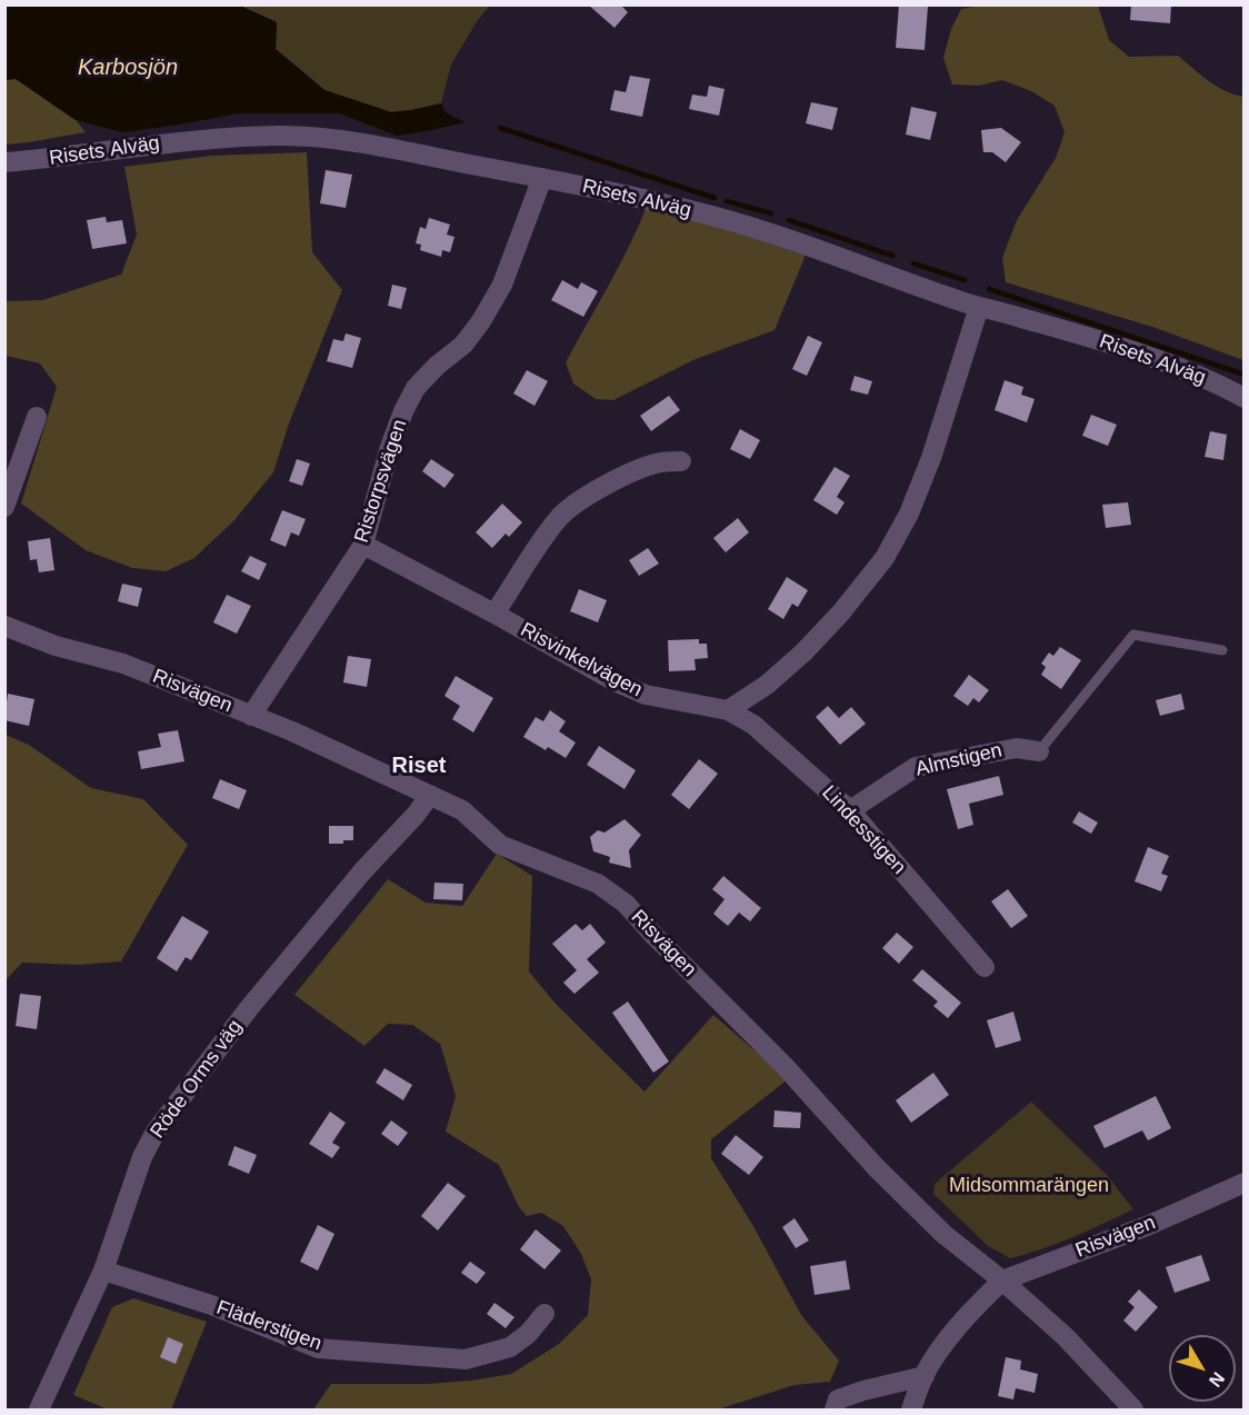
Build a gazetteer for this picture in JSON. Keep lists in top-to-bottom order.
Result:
{
  "streets": {
    "street": [
      "Risets Alväg",
      "Ristorpsvägen",
      "Risvinkelvägen",
      "Risvägen",
      "Almstigen",
      "Lindesstigen",
      "Röde Orms väg",
      "Fläderstigen"
    ]
  },
  "crossings": [
    ["Risets Alväg", "Ristorpsvägen"],
    ["Ristorpsvägen", "Risvinkelvägen"],
    ["Ristorpsvägen", "Risvägen"],
    ["Risvinkelvägen", "Lindesstigen"],
    ["Risvägen", "Röde Orms väg"],
    ["Almstigen", "Lindesstigen"],
    ["Röde Orms väg", "Fläderstigen"]
  ],
  "districts": ["Riset"],
  "water": ["Karbosjön"],
  "parks": ["Midsommarängen"],
  "north": "bottom right"
}
